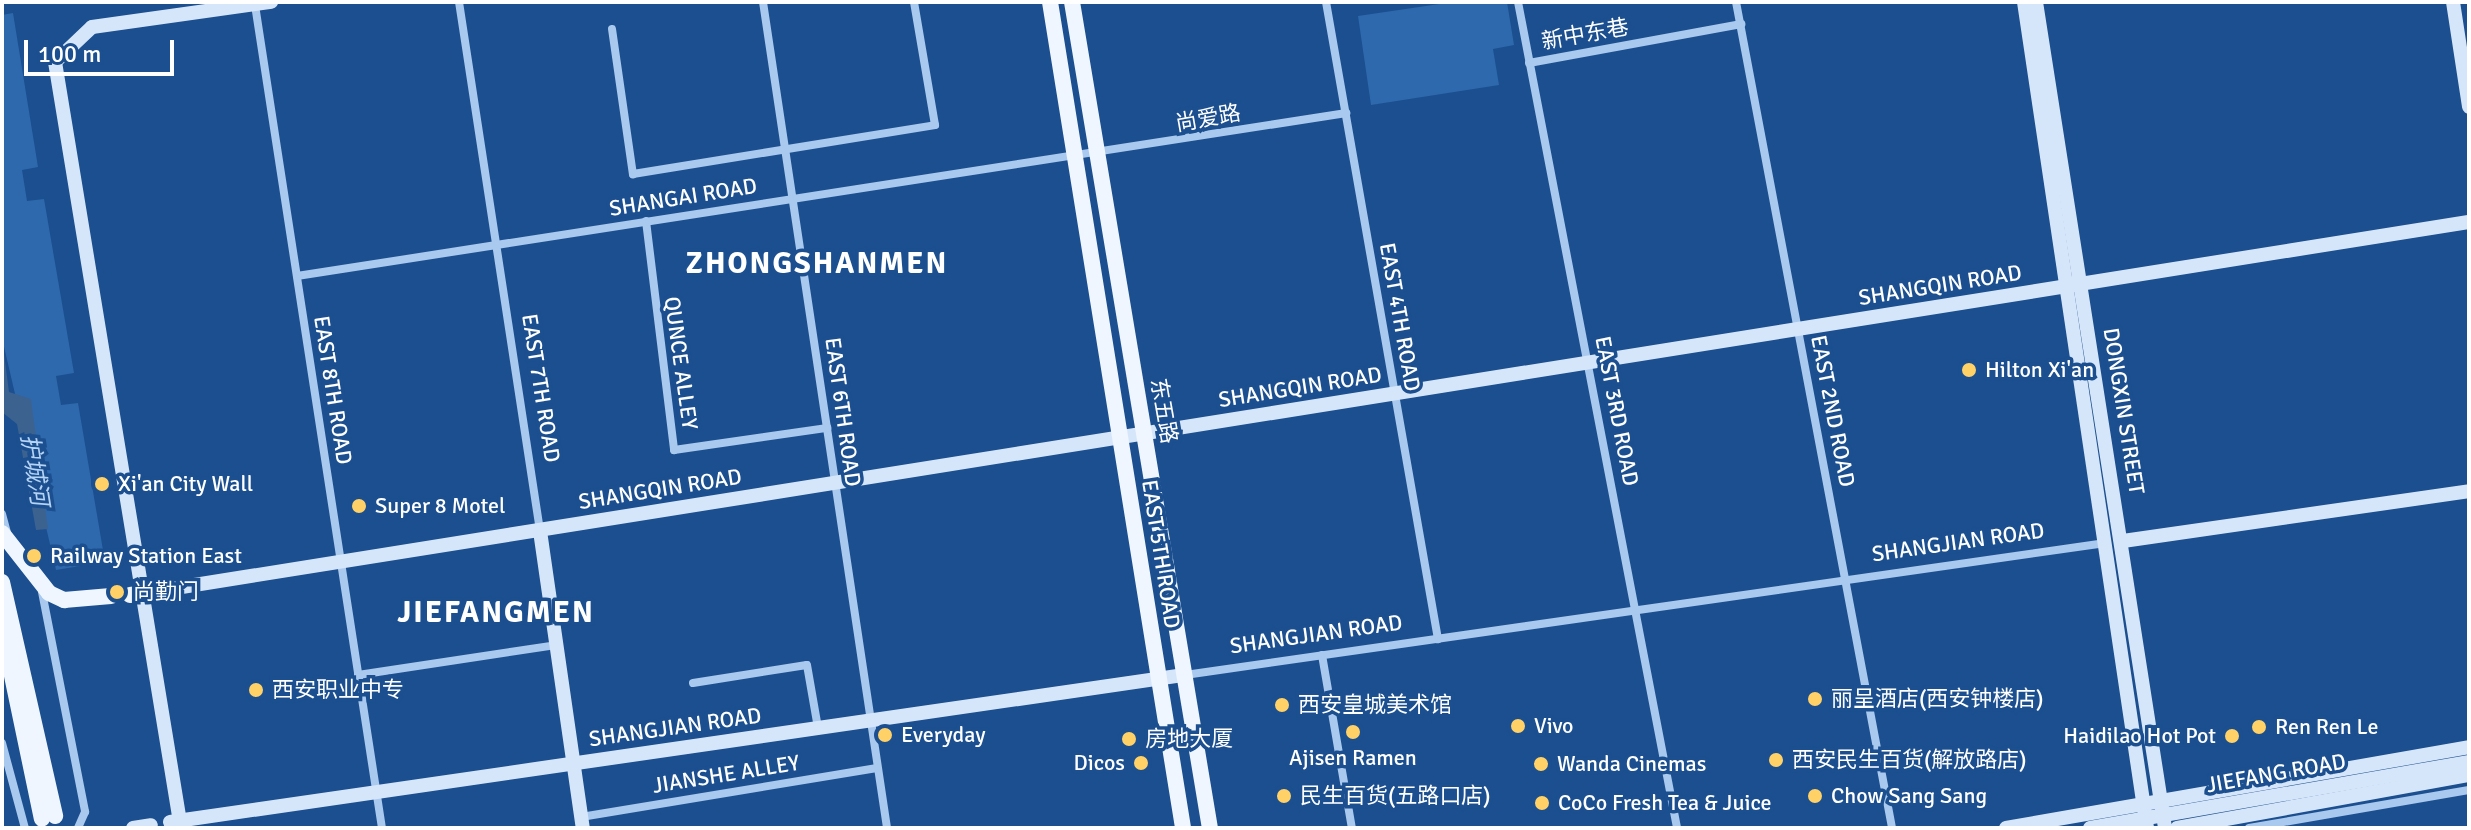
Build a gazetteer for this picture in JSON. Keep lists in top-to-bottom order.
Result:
{
  "streets": {
    "main road": ["东五路", "EAST 5TH ROAD"],
    "street": [
      "新中东巷",
      "尚爱路",
      "SHANGAI ROAD",
      "SHANGQIN ROAD",
      "EAST 4TH ROAD",
      "QUNCE ALLEY",
      "EAST 7TH ROAD",
      "EAST 8TH ROAD",
      "EAST 3RD ROAD",
      "EAST 2ND ROAD",
      "DONGXIN STREET",
      "EAST 6TH ROAD",
      "SHANGJIAN ROAD",
      "JIEFANG ROAD",
      "JIANSHE ALLEY"
    ]
  },
  "crossings": [
    ["新中东巷", "EAST 3RD ROAD"],
    ["新中东巷", "EAST 2ND ROAD"],
    ["尚爱路", "SHANGAI ROAD"],
    ["尚爱路", "EAST 4TH ROAD"],
    ["尚爱路", "东五路"],
    ["尚爱路", "EAST 5TH ROAD"],
    ["SHANGAI ROAD", "QUNCE ALLEY"],
    ["SHANGAI ROAD", "EAST 7TH ROAD"],
    ["SHANGAI ROAD", "EAST 8TH ROAD"],
    ["SHANGAI ROAD", "EAST 6TH ROAD"],
    ["SHANGAI ROAD", "EAST 5TH ROAD"],
    ["SHANGQIN ROAD", "EAST 4TH ROAD"],
    ["SHANGQIN ROAD", "EAST 7TH ROAD"],
    ["SHANGQIN ROAD", "EAST 8TH ROAD"],
    ["SHANGQIN ROAD", "东五路"],
    ["SHANGQIN ROAD", "EAST 3RD ROAD"],
    ["SHANGQIN ROAD", "EAST 2ND ROAD"],
    ["SHANGQIN ROAD", "DONGXIN STREET"],
    ["SHANGQIN ROAD", "EAST 6TH ROAD"],
    ["SHANGQIN ROAD", "EAST 5TH ROAD"],
    ["EAST 4TH ROAD", "SHANGJIAN ROAD"],
    ["QUNCE ALLEY", "EAST 6TH ROAD"],
    ["EAST 7TH ROAD", "SHANGJIAN ROAD"],
    ["EAST 7TH ROAD", "JIANSHE ALLEY"],
    ["EAST 8TH ROAD", "SHANGJIAN ROAD"],
    ["东五路", "SHANGJIAN ROAD"],
    ["EAST 3RD ROAD", "SHANGJIAN ROAD"],
    ["EAST 2ND ROAD", "SHANGJIAN ROAD"],
    ["DONGXIN STREET", "SHANGJIAN ROAD"],
    ["DONGXIN STREET", "JIEFANG ROAD"],
    ["EAST 6TH ROAD", "SHANGJIAN ROAD"],
    ["EAST 6TH ROAD", "JIANSHE ALLEY"],
    ["SHANGJIAN ROAD", "EAST 5TH ROAD"]
  ],
  "districts": ["ZHONGSHANMEN", "JIEFANGMEN"],
  "water": ["护城河"],
  "places": [
    "Hilton Xi'an",
    "Xi'an City Wall",
    "Super 8 Motel",
    "Railway Station East",
    "尚勤门",
    "西安职业中专",
    "丽呈酒店(西安钟楼店)",
    "西安皇城美术馆",
    "Vivo",
    "Ren Ren Le",
    "Ajisen Ramen",
    "Everyday",
    "Haidilao Hot Pot",
    "房地大厦",
    "西安民生百货(解放路店)",
    "Dicos",
    "Wanda Cinemas",
    "民生百货(五路口店)",
    "Chow Sang Sang",
    "CoCo Fresh Tea & Juice"
  ],
  "scale_bar": "100 m"
}
